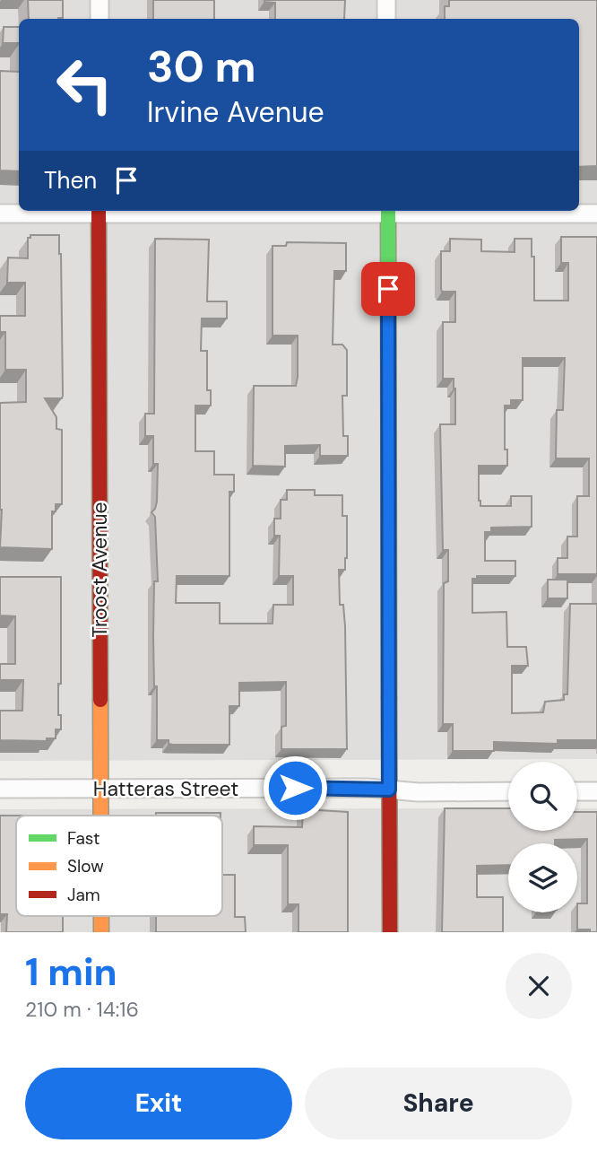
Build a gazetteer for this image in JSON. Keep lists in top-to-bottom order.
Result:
{
  "streets": {
    "street": ["Troost Avenue", "Hatteras Street"]
  },
  "crossings": [
    ["Troost Avenue", "Hatteras Street"]
  ],
  "legend": ["Fast", "Slow", "Jam"],
  "page": {
    "turn": ["30 m", "Irvine Avenue"],
    "then": "Then",
    "heading": ["1 min", "210 m · 14:16"],
    "buttons": ["Exit", "Share"]
  }
}
